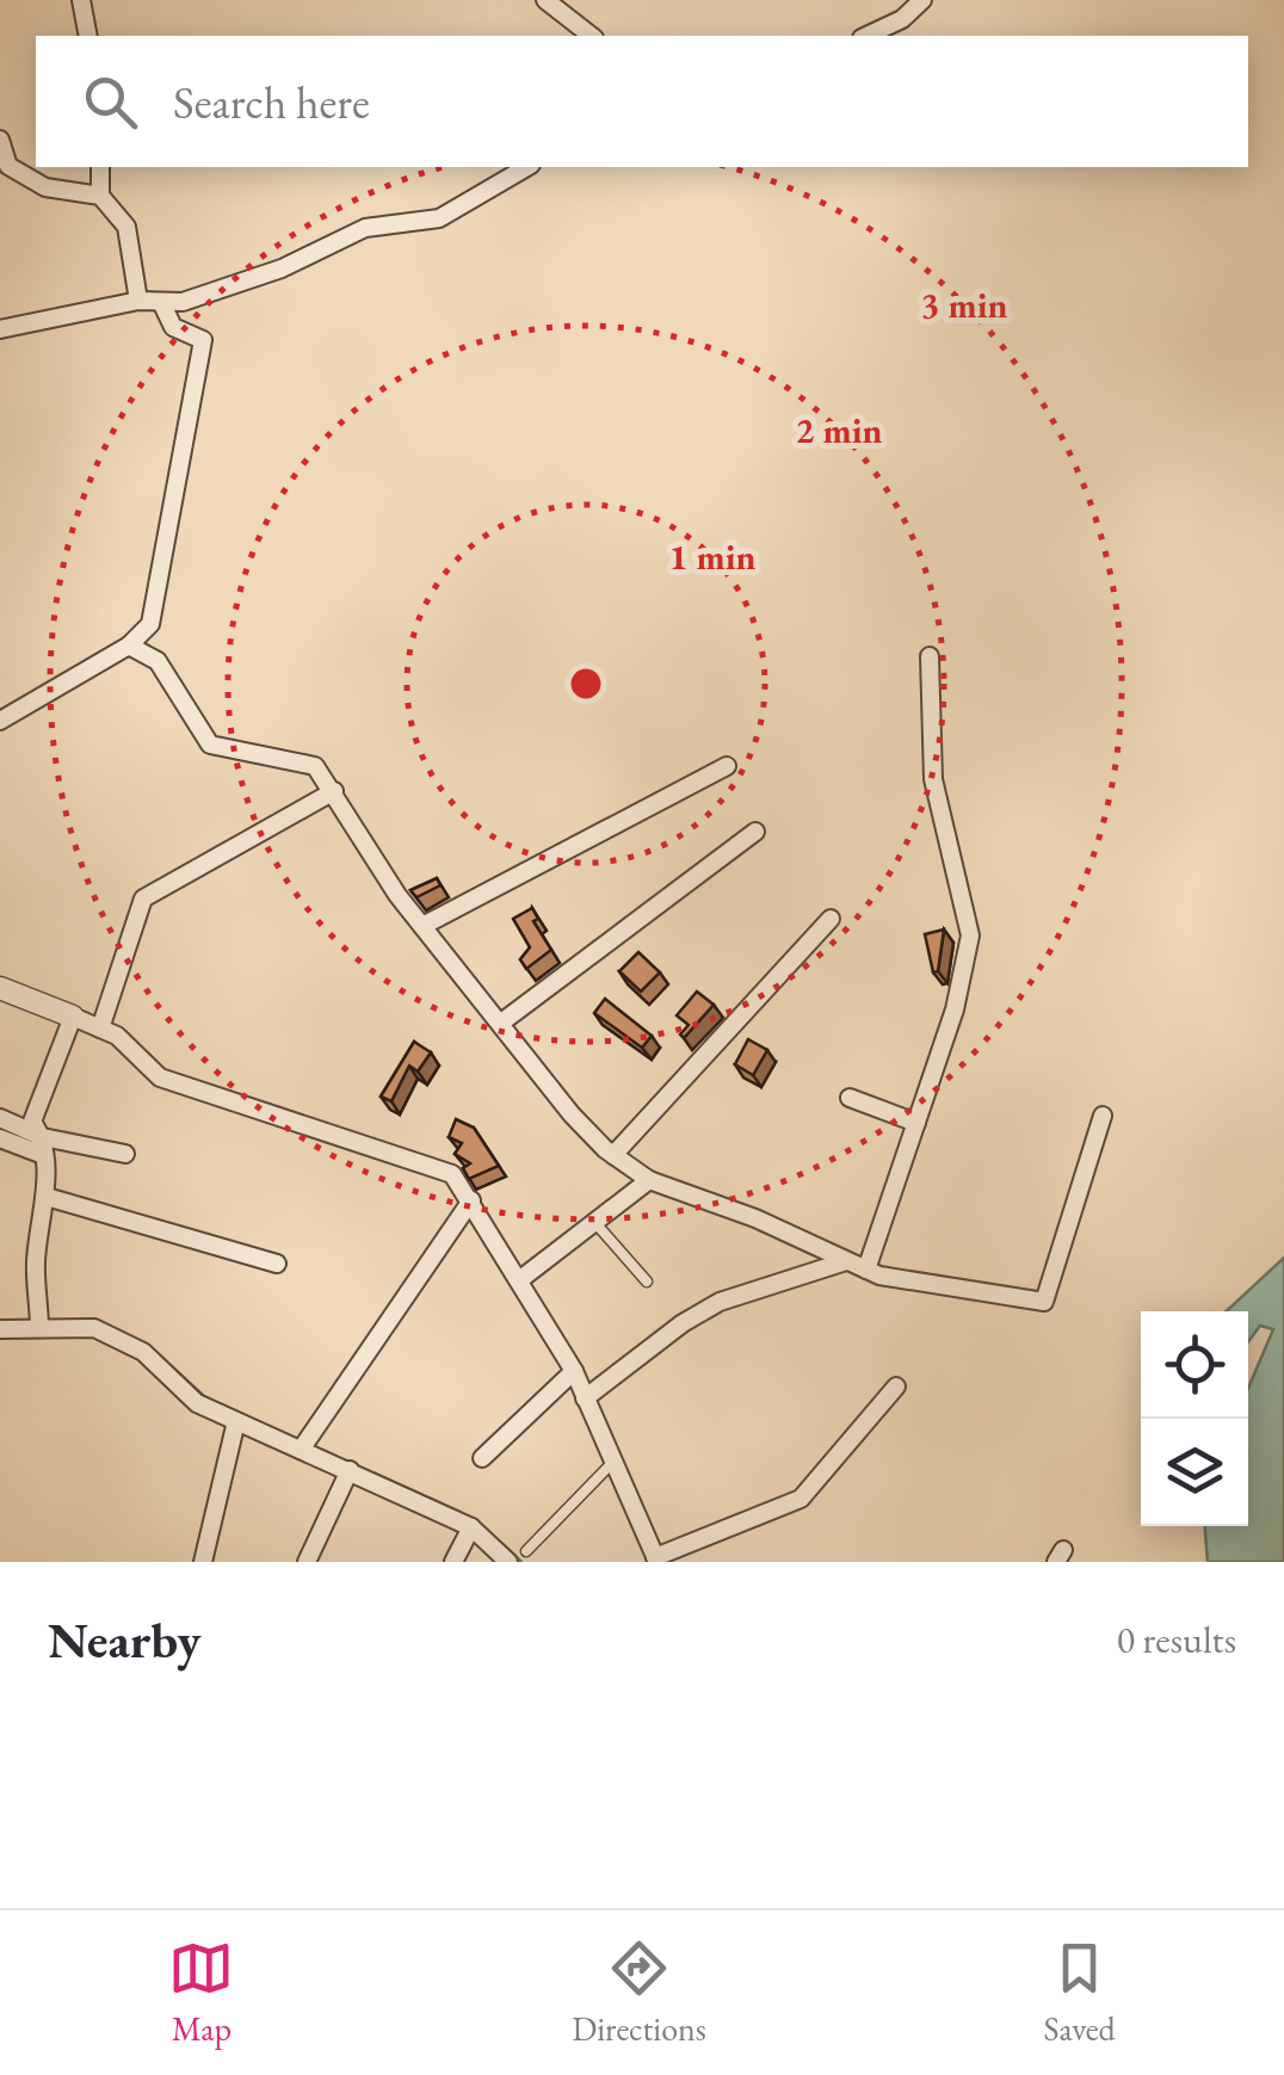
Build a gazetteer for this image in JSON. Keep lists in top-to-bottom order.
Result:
{
  "page": {
    "search": "Search here",
    "heading": ["Nearby", "0 results"],
    "nav": ["Map", "Directions", "Saved"]
  },
  "rings": ["3 min", "2 min", "1 min"]
}
